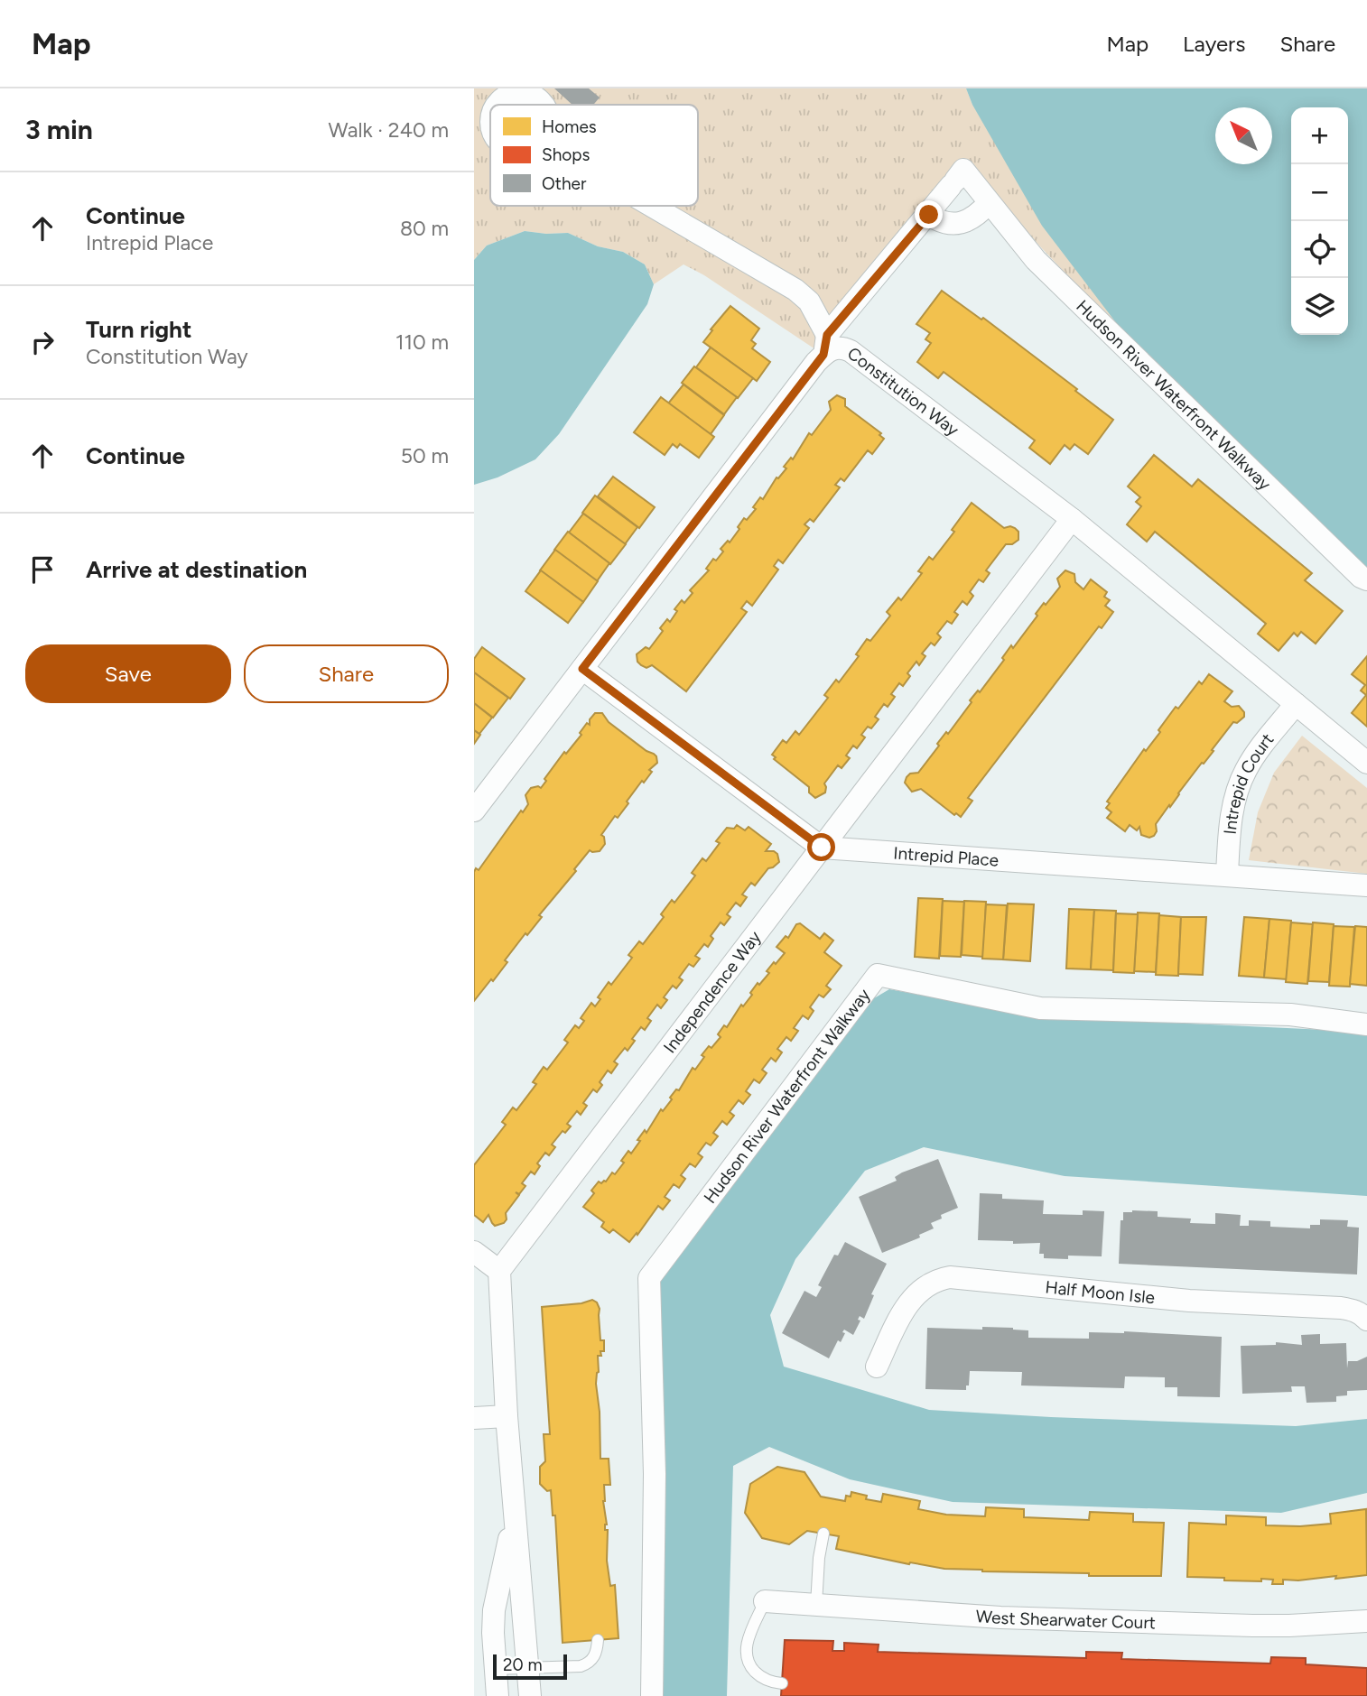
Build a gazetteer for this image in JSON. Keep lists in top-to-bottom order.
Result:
{
  "streets": {
    "street": [
      "Constitution Way",
      "Hudson River Waterfront Walkway",
      "Intrepid Court",
      "Intrepid Place",
      "Independence Way",
      "Half Moon Isle",
      "West Shearwater Court"
    ]
  },
  "crossings": [
    ["Constitution Way", "Hudson River Waterfront Walkway"],
    ["Constitution Way", "Intrepid Court"],
    ["Constitution Way", "Independence Way"],
    ["Intrepid Court", "Intrepid Place"],
    ["Intrepid Place", "Independence Way"]
  ],
  "legend": ["Homes", "Shops", "Other"],
  "scale_bar": "20 m",
  "north": "top left",
  "page": {
    "header": "Map",
    "nav": ["Map", "Layers", "Share"],
    "heading": ["3 min", "Walk · 240 m"],
    "map_buttons": ["+", "−"],
    "list": [
      ["Continue", "Intrepid Place", "80 m"],
      ["Turn right", "Constitution Way", "110 m"],
      ["Continue", "50 m"],
      "Arrive at destination"
    ],
    "buttons": ["Save", "Share"],
    "scale": "20 m"
  }
}
